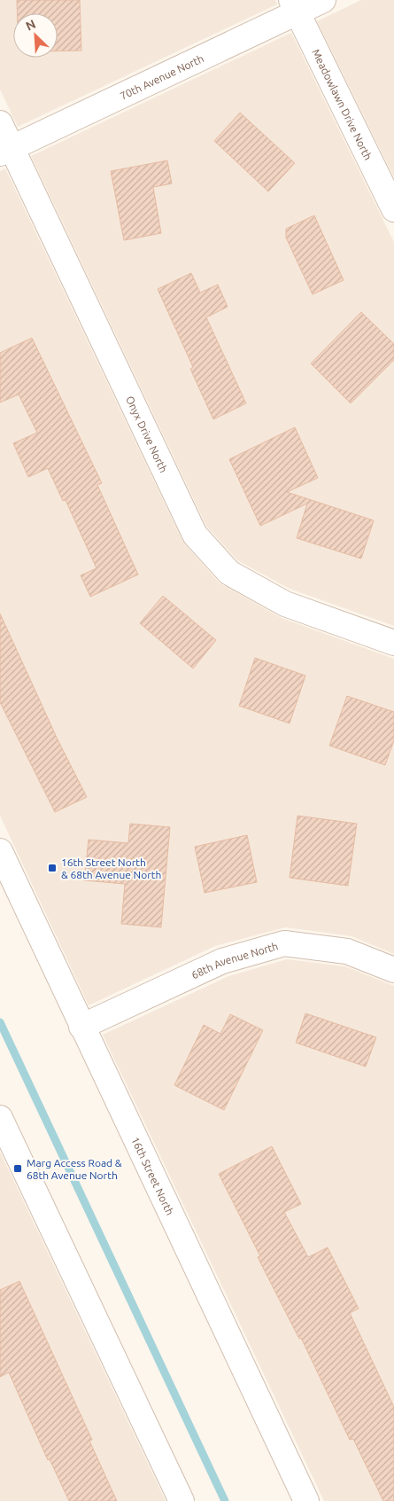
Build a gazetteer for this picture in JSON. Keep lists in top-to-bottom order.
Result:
{
  "streets": {
    "street": [
      "70th Avenue North",
      "Meadowlawn Drive North",
      "Onyx Drive North",
      "68th Avenue North",
      "16th Street North"
    ]
  },
  "crossings": [
    ["70th Avenue North", "Meadowlawn Drive North"],
    ["70th Avenue North", "Onyx Drive North"],
    ["68th Avenue North", "16th Street North"]
  ],
  "places": {
    "transit": ["16th Street North & 68th Avenue North", "Marg Access Road & 68th Avenue North"]
  },
  "north": "top left"
}
